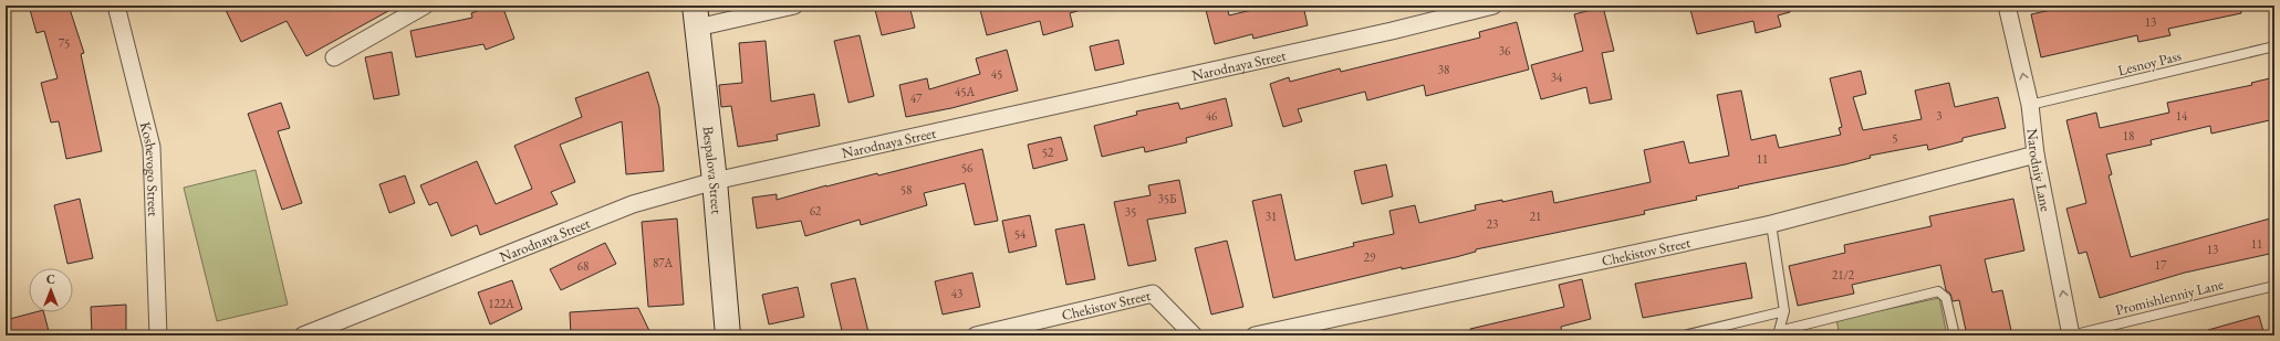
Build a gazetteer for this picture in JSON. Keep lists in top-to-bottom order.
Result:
{
  "streets": {
    "main road": ["Bespalova Street"],
    "street": [
      "Narodnaya Street",
      "Koshevogo Street",
      "Narodniy Lane",
      "Chekistov Street"
    ],
    "lane": ["Lesnoy Pass", "Promishlenniy Lane"]
  },
  "crossings": [
    ["Lesnoy Pass", "Narodniy Lane"],
    ["Narodnaya Street", "Bespalova Street"],
    ["Narodniy Lane", "Chekistov Street"],
    ["Narodniy Lane", "Promishlenniy Lane"]
  ],
  "one_way": ["Narodniy Lane"],
  "house_numbers": [
    "13",
    "75",
    "36",
    "38",
    "45",
    "34",
    "45А",
    "47",
    "46",
    "3",
    "14",
    "18",
    "5",
    "52",
    "11",
    "56",
    "58",
    "35Б",
    "62",
    "35",
    "31",
    "21",
    "23",
    "54",
    "11",
    "13",
    "29",
    "87А",
    "17",
    "68",
    "21/2",
    "43",
    "122А"
  ],
  "north": "top"
}
